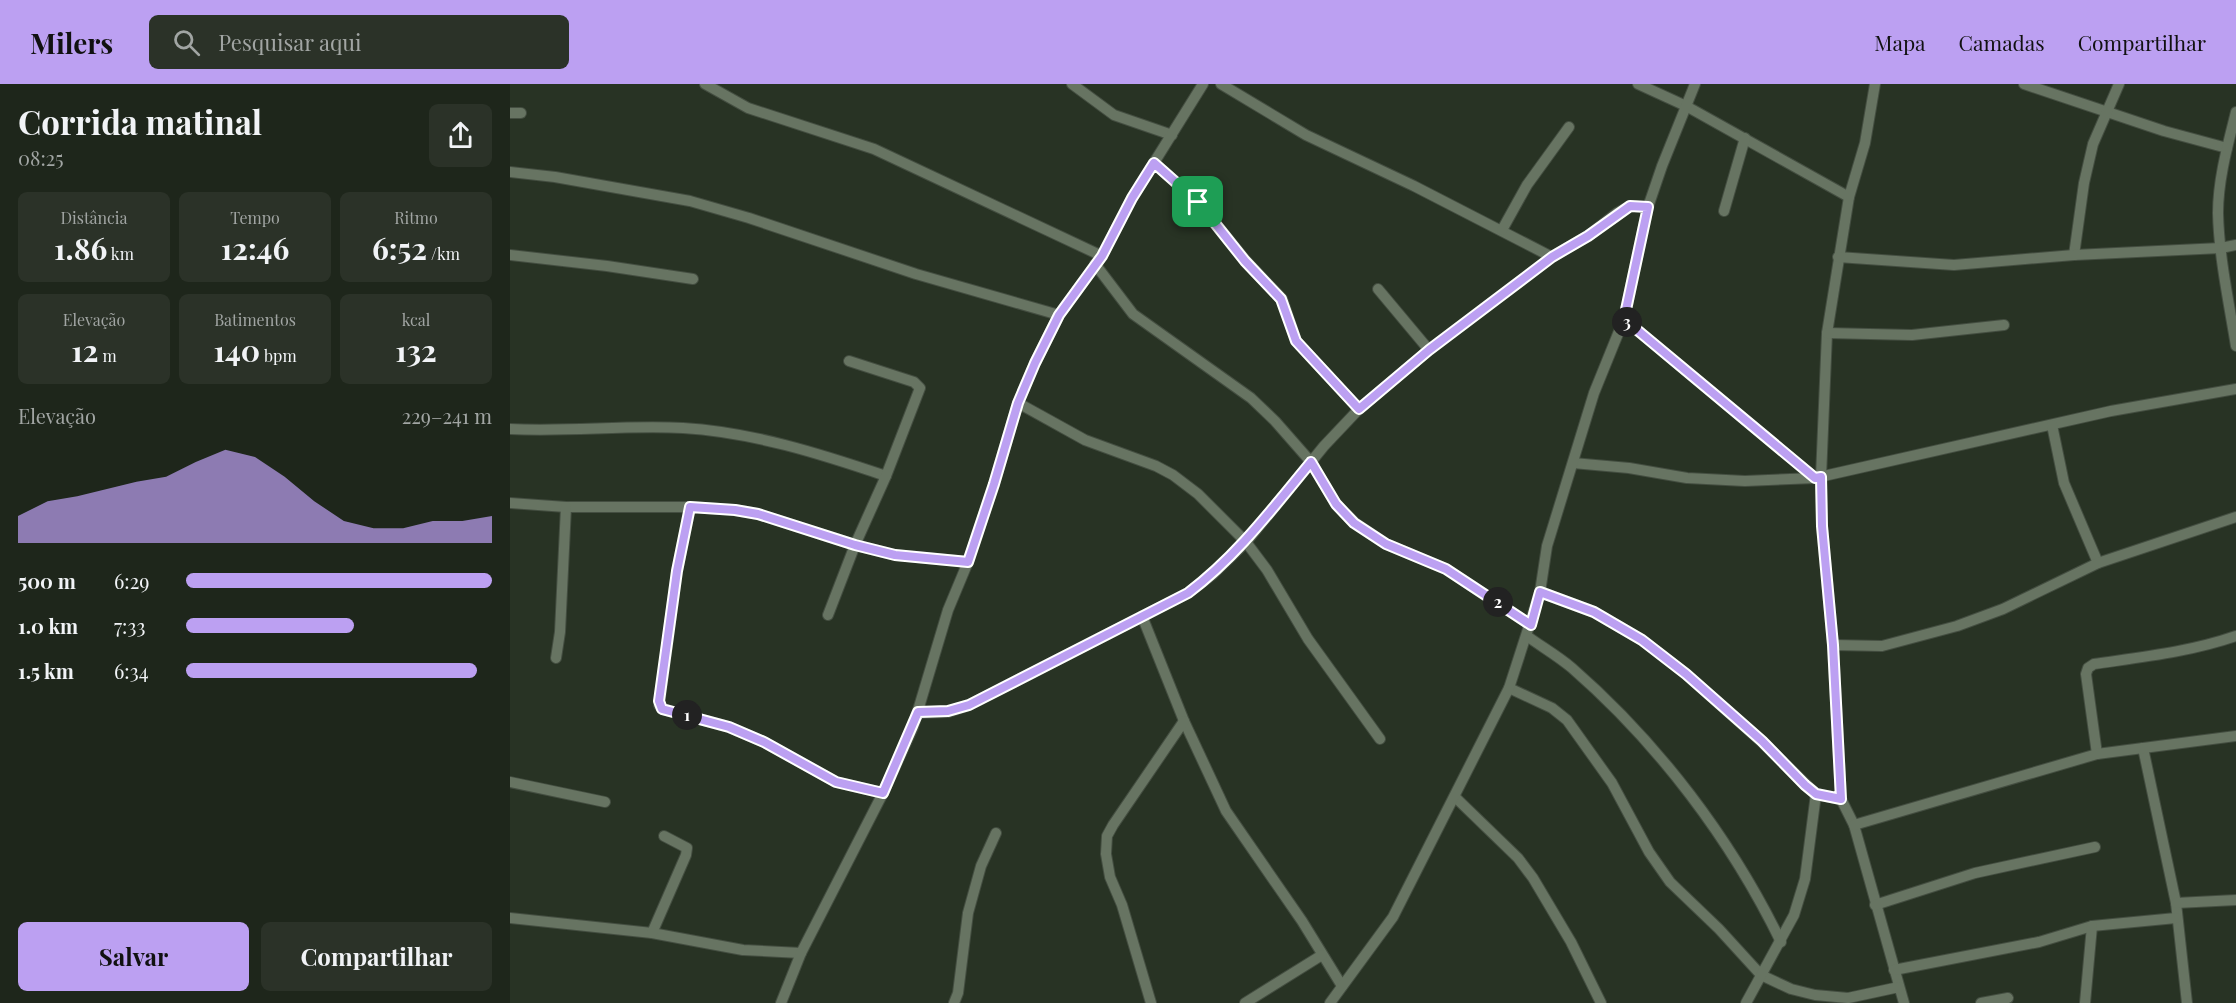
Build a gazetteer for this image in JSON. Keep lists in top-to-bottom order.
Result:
{
  "page": {
    "header": "Milers",
    "search": "Pesquisar aqui",
    "nav": ["Mapa", "Camadas", "Compartilhar"],
    "heading": ["Corrida matinal", "08:25"],
    "stats": [
      ["Distância", "1.86 km"],
      ["Tempo", "12:46"],
      ["Ritmo", "6:52 /km"],
      ["Elevação", "12 m"],
      ["Batimentos", "140 bpm"],
      ["kcal", "132"]
    ],
    "pins": ["3", "2", "1"],
    "chart": ["Elevação", "229–241 m"],
    "list": [
      {
        "name": "500 m",
        "note": "6:29"
      },
      {
        "name": "1.0 km",
        "note": "7:33"
      },
      {
        "name": "1.5 km",
        "note": "6:34"
      }
    ],
    "buttons": ["Salvar", "Compartilhar"]
  }
}
